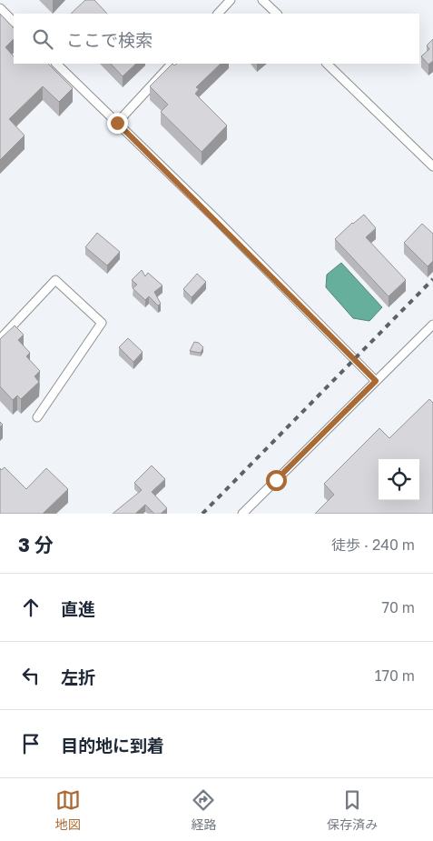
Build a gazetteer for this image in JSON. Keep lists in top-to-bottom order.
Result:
{
  "page": {
    "search": "ここで検索",
    "heading": ["3 分", "徒歩 · 240 m"],
    "list": [
      ["直進", "70 m"],
      ["左折", "170 m"],
      "目的地に到着"
    ],
    "nav": ["地図", "経路", "保存済み"]
  }
}
